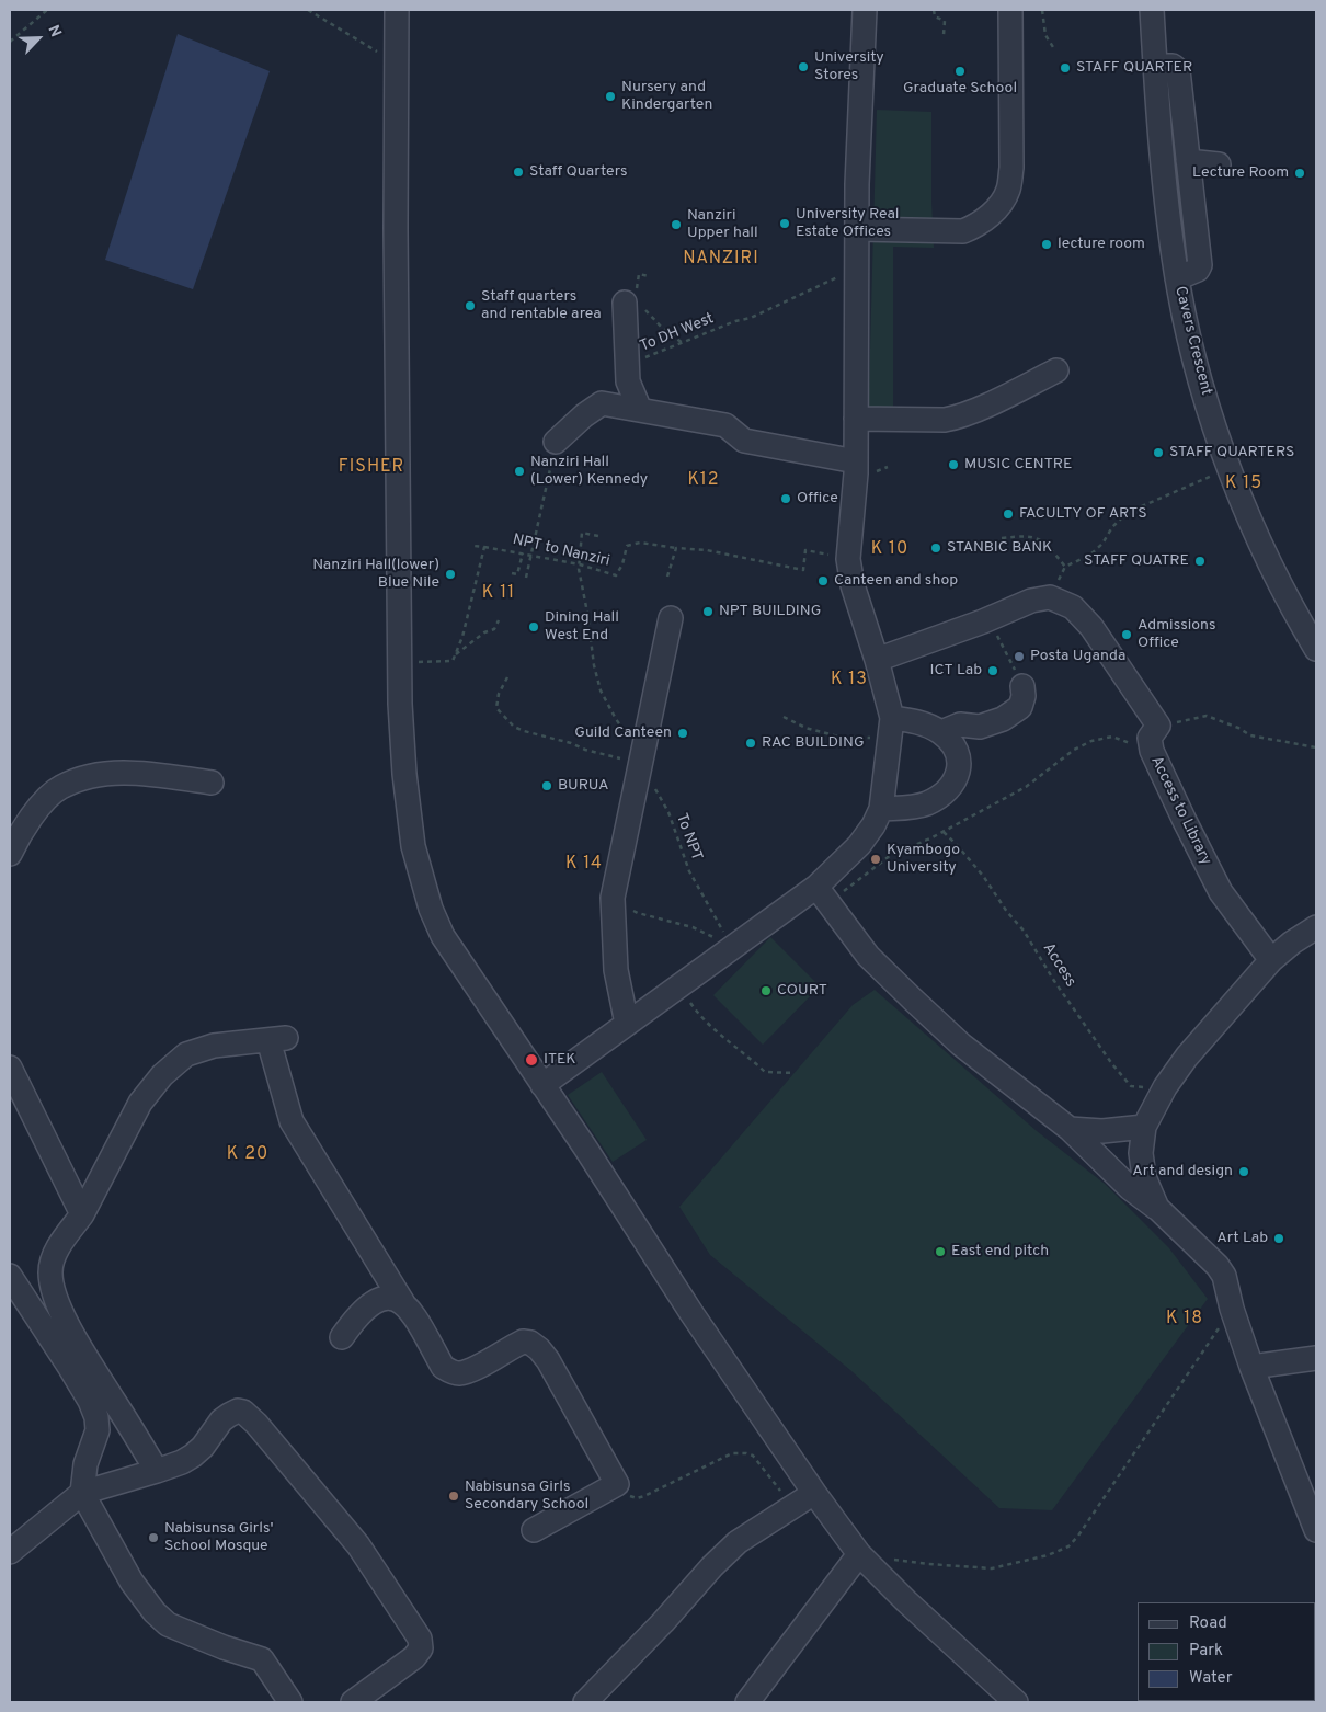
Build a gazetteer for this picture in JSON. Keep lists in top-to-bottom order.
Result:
{
  "streets": {
    "street": ["Cavers Crescent", "Access to Library"],
    "path": [
      "To DH West",
      "NPT to Nanziri",
      "To NPT",
      "Access"
    ]
  },
  "crossings": [
    ["Access to Library", "Access"]
  ],
  "districts": [
    "NANZIRI",
    "FISHER",
    "K12",
    "K 15",
    "K 10",
    "K 11",
    "K 13",
    "K 14",
    "K 20",
    "K 18"
  ],
  "places": [
    "University Stores",
    "STAFF QUARTER",
    "Graduate School",
    "Nursery and Kindergarten",
    "Staff Quarters",
    "Lecture Room",
    "University Real Estate Offices",
    "Nanziri Upper hall",
    "lecture room",
    "Staff quarters and rentable area",
    "STAFF QUARTERS",
    "MUSIC CENTRE",
    "Nanziri Hall (Lower) Kennedy",
    "Office",
    "FACULTY OF ARTS",
    "STANBIC BANK",
    "STAFF QUATRE",
    "Nanziri Hall(lower) Blue Nile",
    "Canteen and shop",
    "NPT BUILDING",
    "Dining Hall West End",
    "Admissions Office",
    "Posta Uganda",
    "ICT Lab",
    "Guild Canteen",
    "RAC BUILDING",
    "BURUA",
    "Kyambogo University",
    "COURT",
    "ITEK",
    "Art and design",
    "Art Lab",
    "East end pitch",
    "Nabisunsa Girls Secondary School",
    "Nabisunsa Girls' School Mosque"
  ],
  "legend": ["Road", "Park", "Water"],
  "north": "top right"
}
